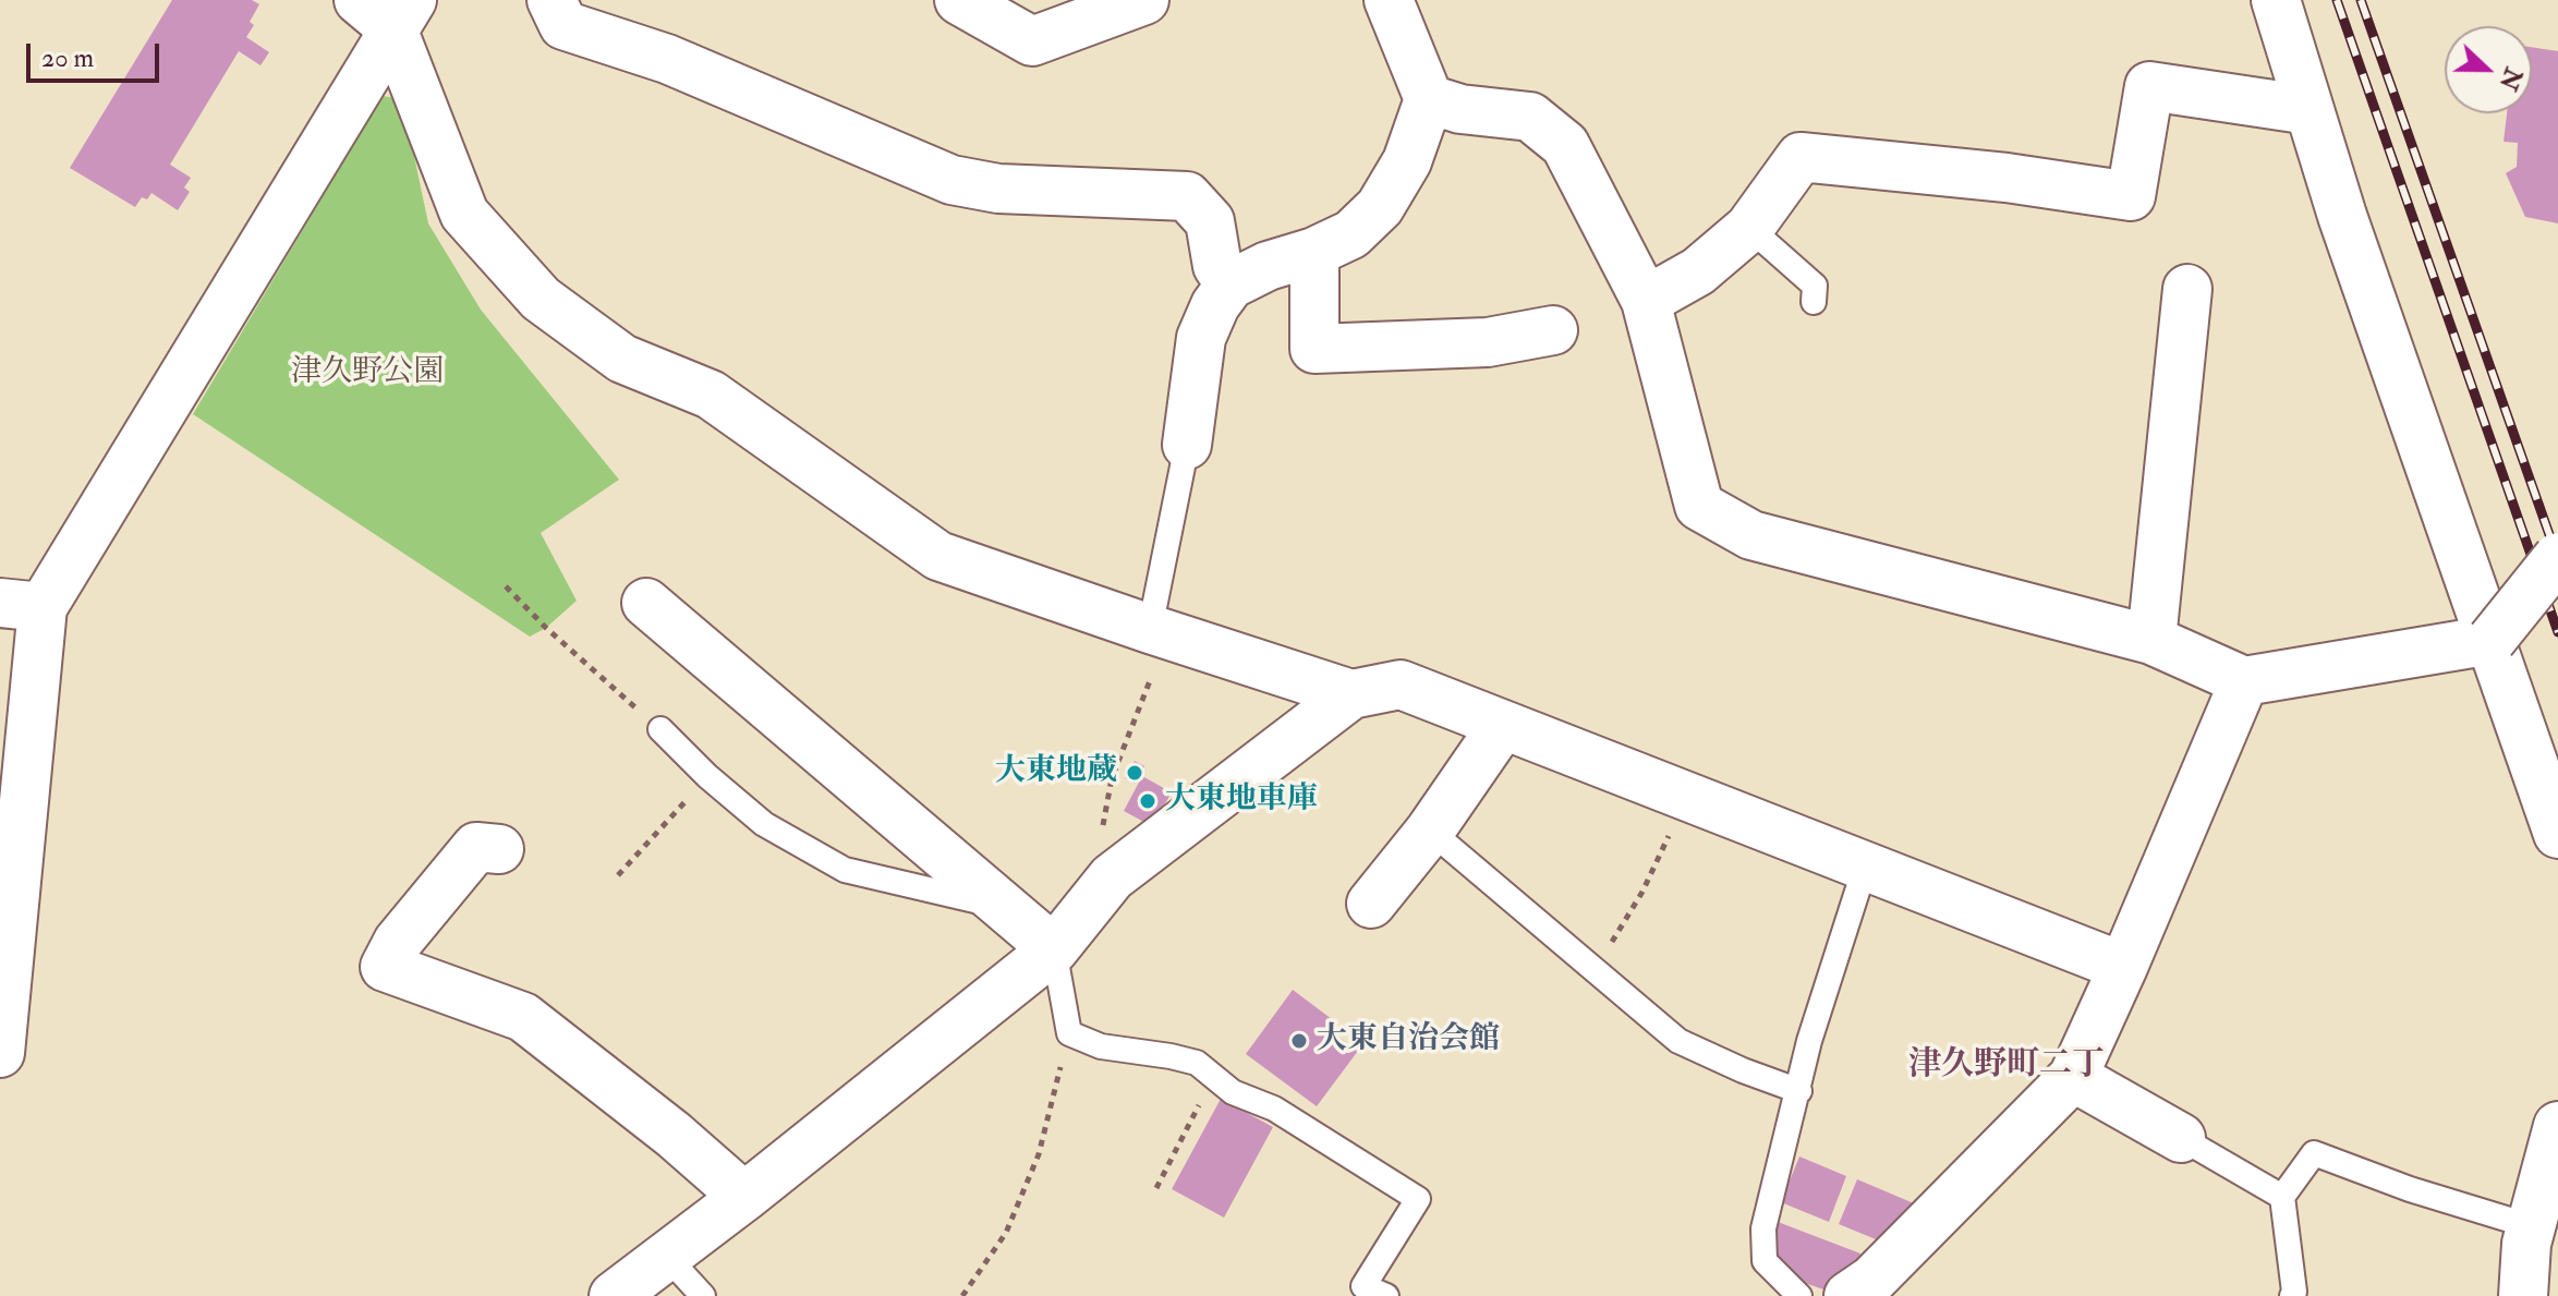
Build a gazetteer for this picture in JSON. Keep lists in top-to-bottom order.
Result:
{
  "districts": ["津久野町二丁"],
  "parks": ["津久野公園"],
  "places": ["大東地蔵", "大東地車庫", "大東自治会館"],
  "scale_bar": "20 m",
  "north": "right"
}
